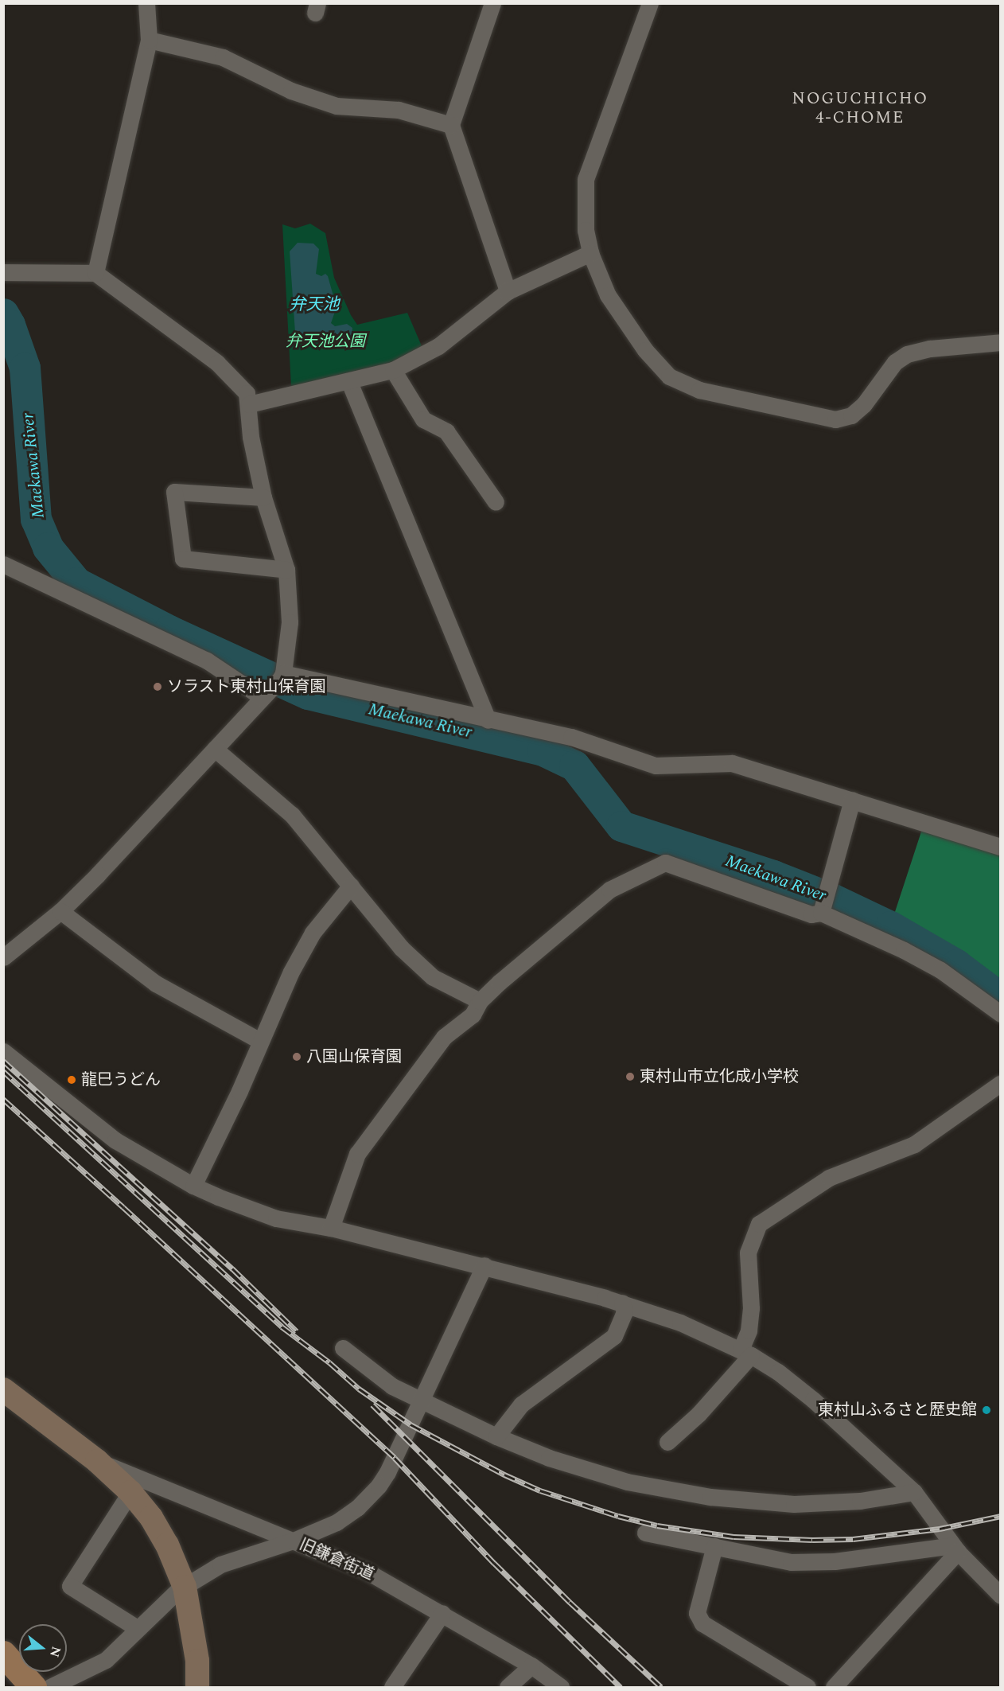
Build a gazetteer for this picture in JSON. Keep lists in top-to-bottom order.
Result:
{
  "streets": {
    "street": ["旧鎌倉街道"]
  },
  "districts": ["NOGUCHICHO 4-CHOME"],
  "water": ["弁天池", "Maekawa River"],
  "parks": ["弁天池公園"],
  "places": [
    "ソラスト東村山保育園",
    "八国山保育園",
    "東村山市立化成小学校",
    "龍巳うどん",
    "東村山ふるさと歴史館"
  ],
  "north": "right"
}
